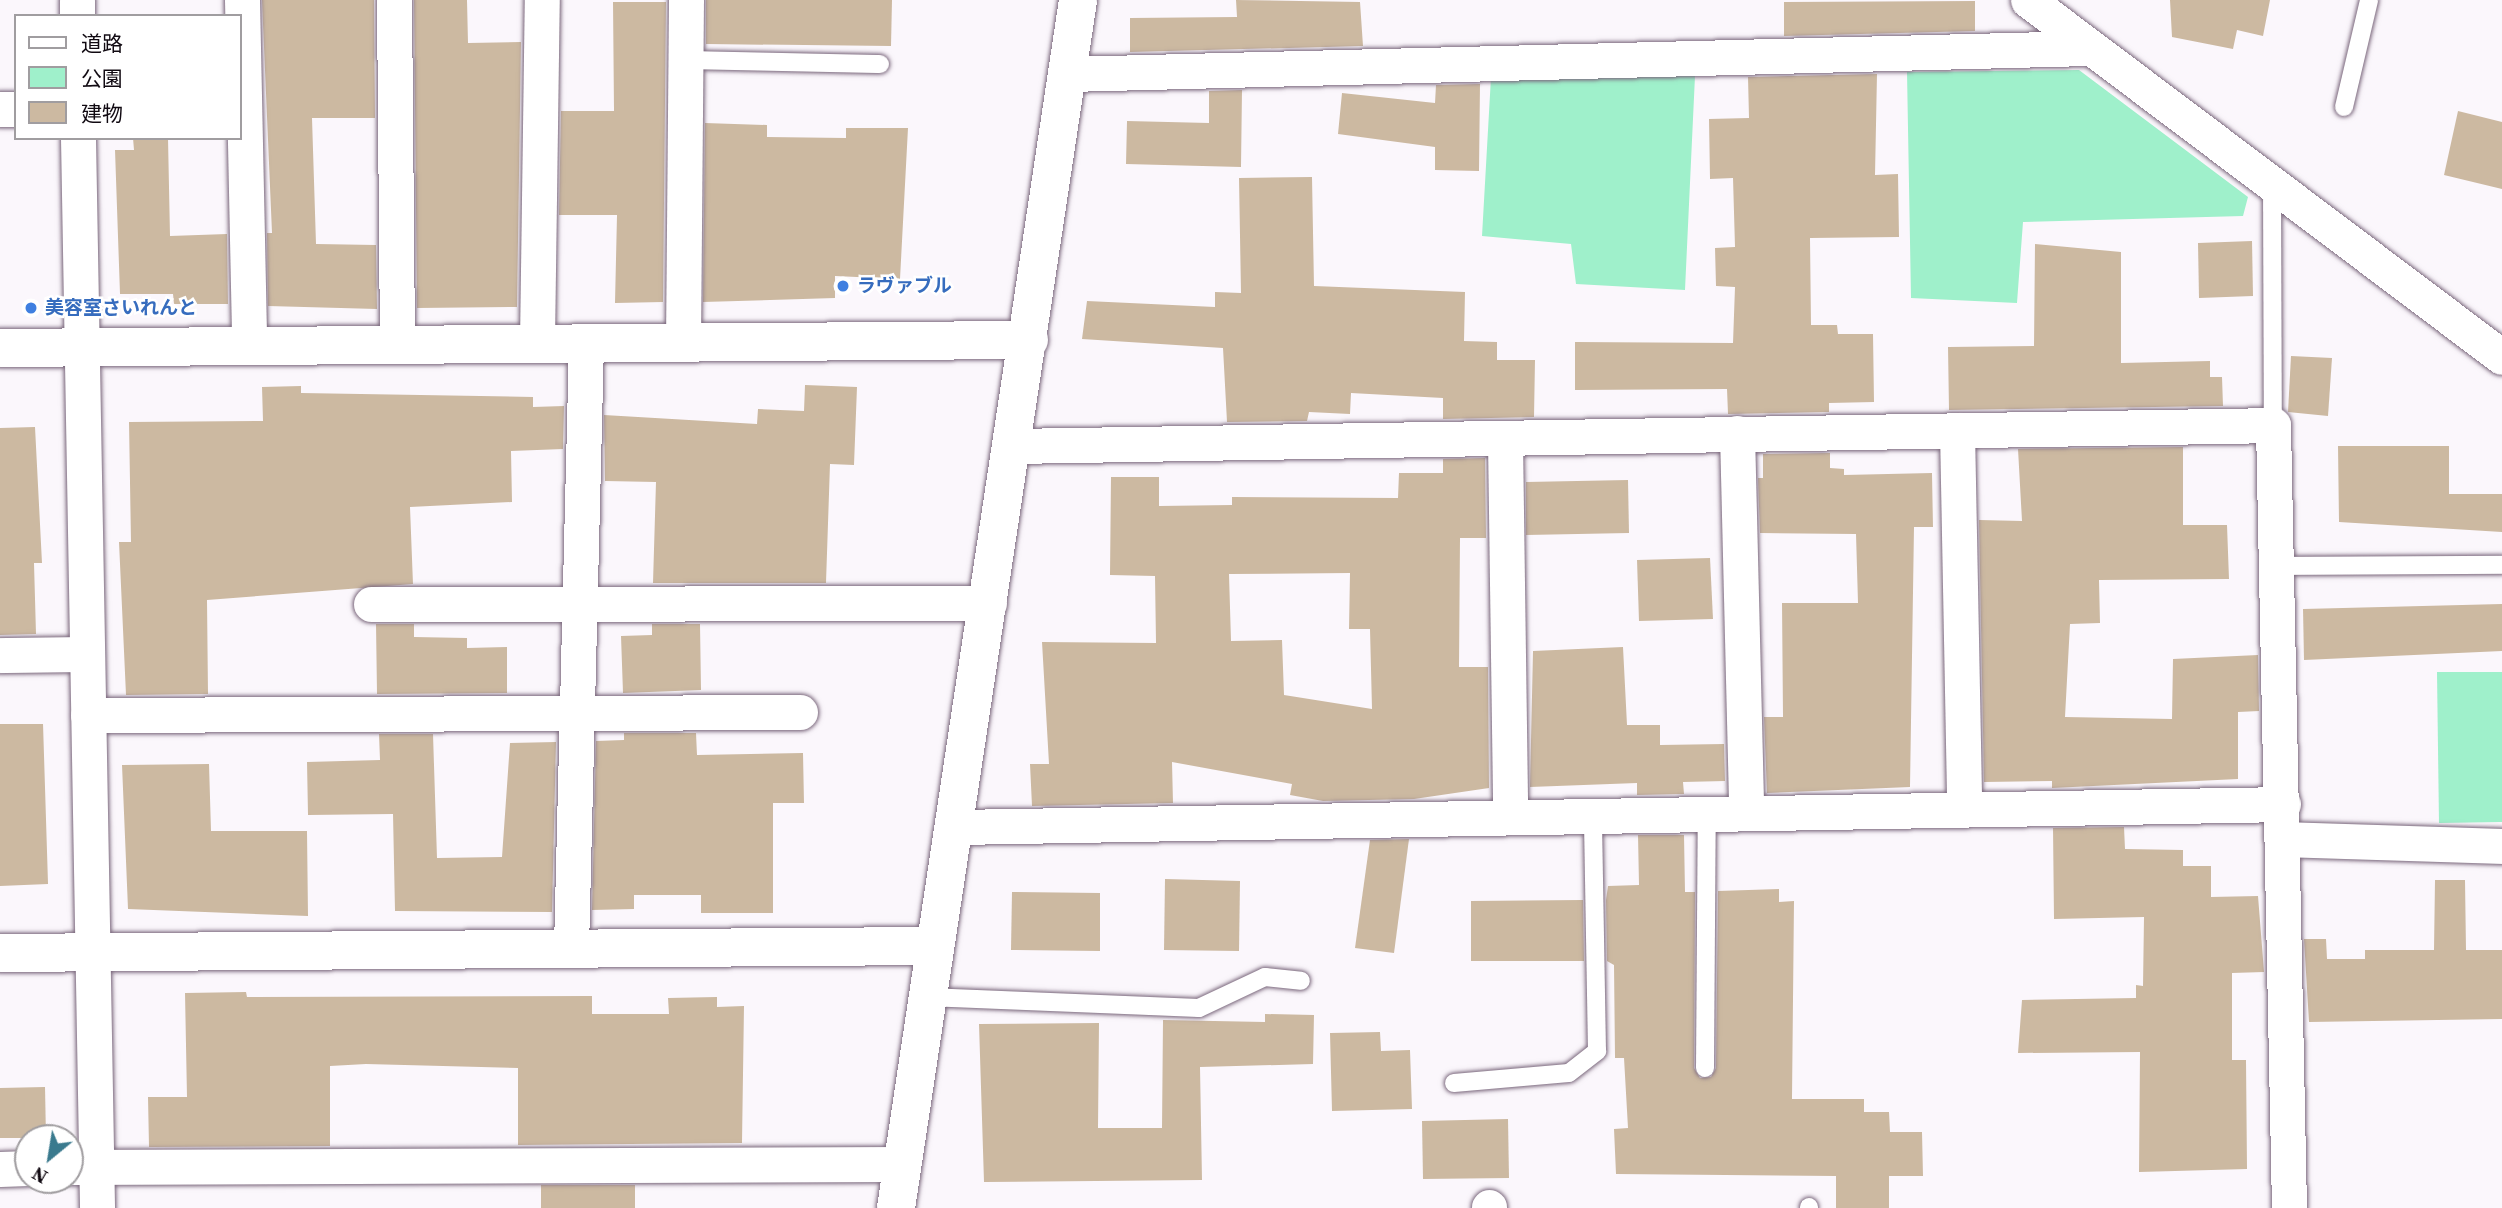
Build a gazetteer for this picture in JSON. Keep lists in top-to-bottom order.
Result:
{
  "places": ["ラヴァブル", "美容室さいれんと"],
  "legend": ["道路", "公園", "建物"],
  "north": "bottom left"
}
